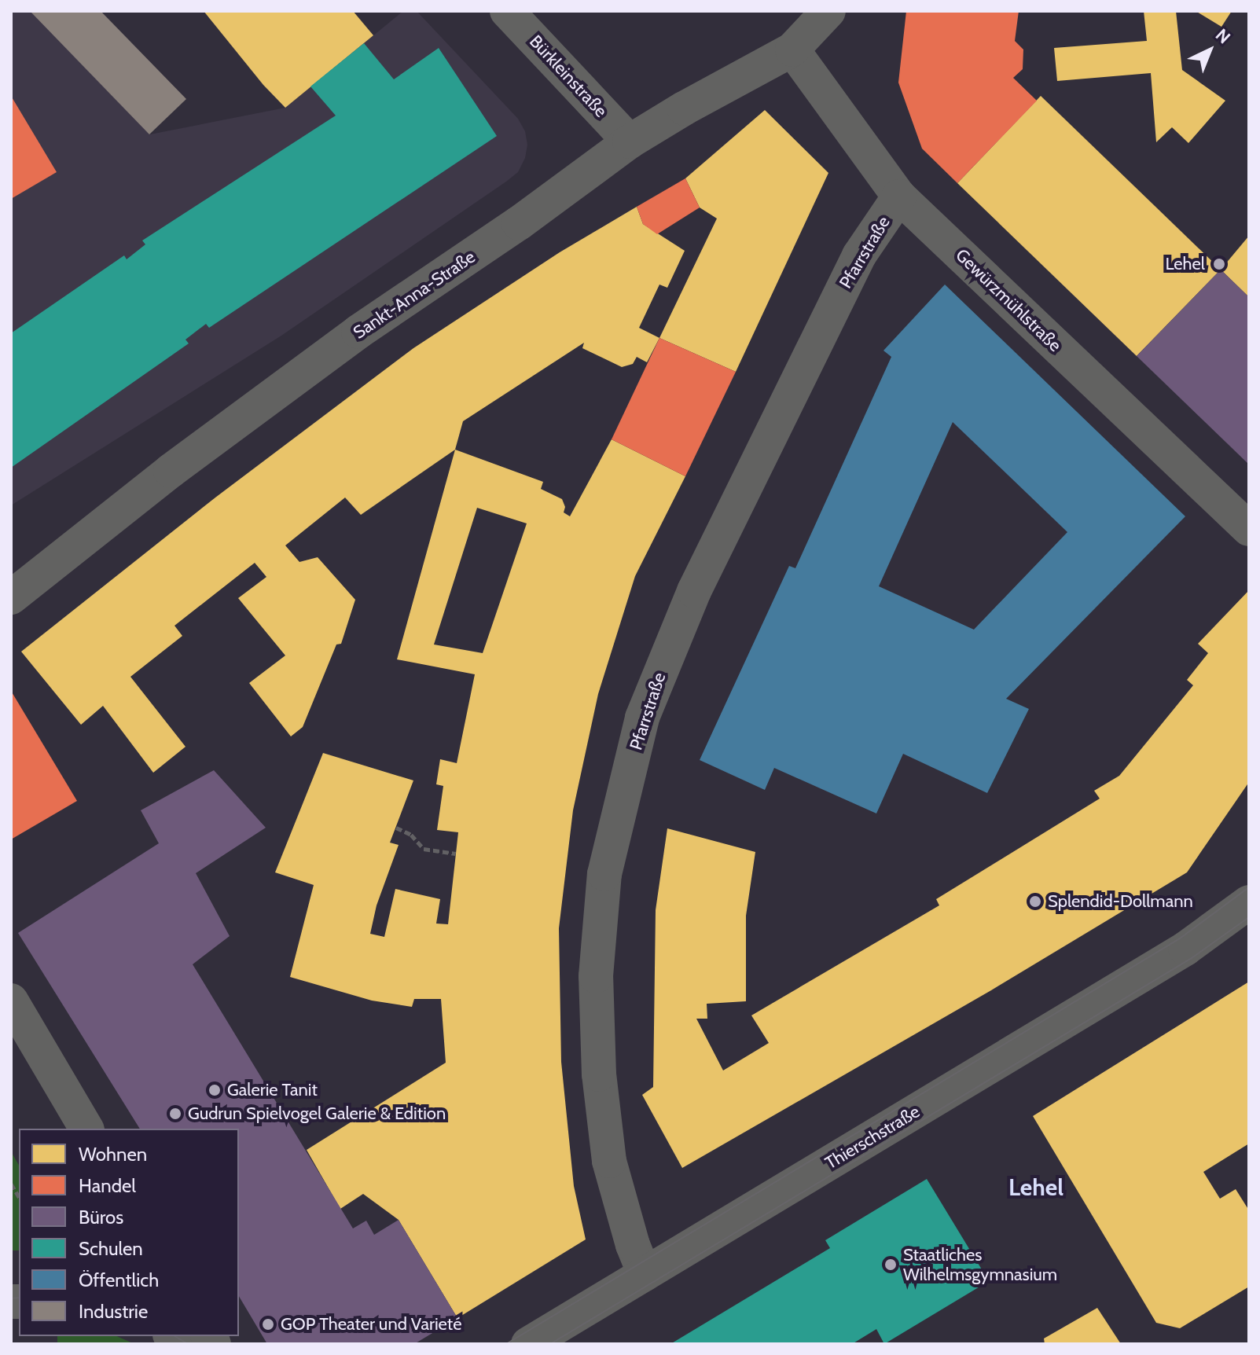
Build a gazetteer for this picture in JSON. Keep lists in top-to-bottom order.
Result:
{
  "streets": {
    "street": [
      "Bürkleinstraße",
      "Pfarrstraße",
      "Sankt-Anna-Straße",
      "Gewürzmühlstraße",
      "Thierschstraße"
    ]
  },
  "crossings": [
    ["Bürkleinstraße", "Sankt-Anna-Straße"],
    ["Pfarrstraße", "Gewürzmühlstraße"],
    ["Pfarrstraße", "Thierschstraße"],
    ["Sankt-Anna-Straße", "Gewürzmühlstraße"]
  ],
  "districts": ["Lehel"],
  "places": [
    "Lehel",
    "Splendid-Dollmann",
    "Galerie Tanit",
    "Gudrun Spielvogel Galerie & Edition",
    "Staatliches Wilhelmsgymnasium",
    "GOP Theater und Varieté"
  ],
  "legend": [
    "Wohnen",
    "Handel",
    "Büros",
    "Schulen",
    "Öffentlich",
    "Industrie"
  ],
  "north": "top right"
}
